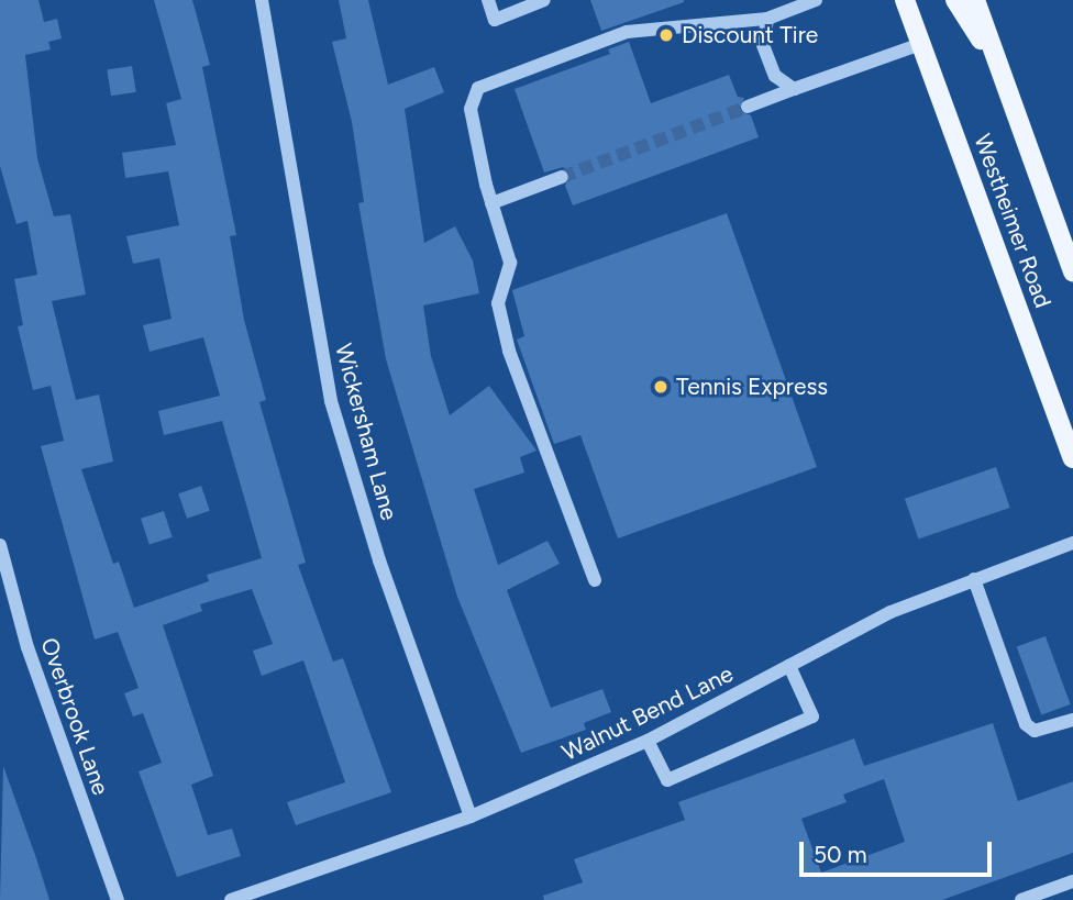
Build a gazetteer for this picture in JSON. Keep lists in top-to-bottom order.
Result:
{
  "streets": {
    "main road": ["Westheimer Road"],
    "street": ["Wickersham Lane", "Walnut Bend Lane", "Overbrook Lane"]
  },
  "crossings": [
    ["Wickersham Lane", "Walnut Bend Lane"]
  ],
  "places": ["Discount Tire", "Tennis Express"],
  "scale_bar": "50 m"
}
